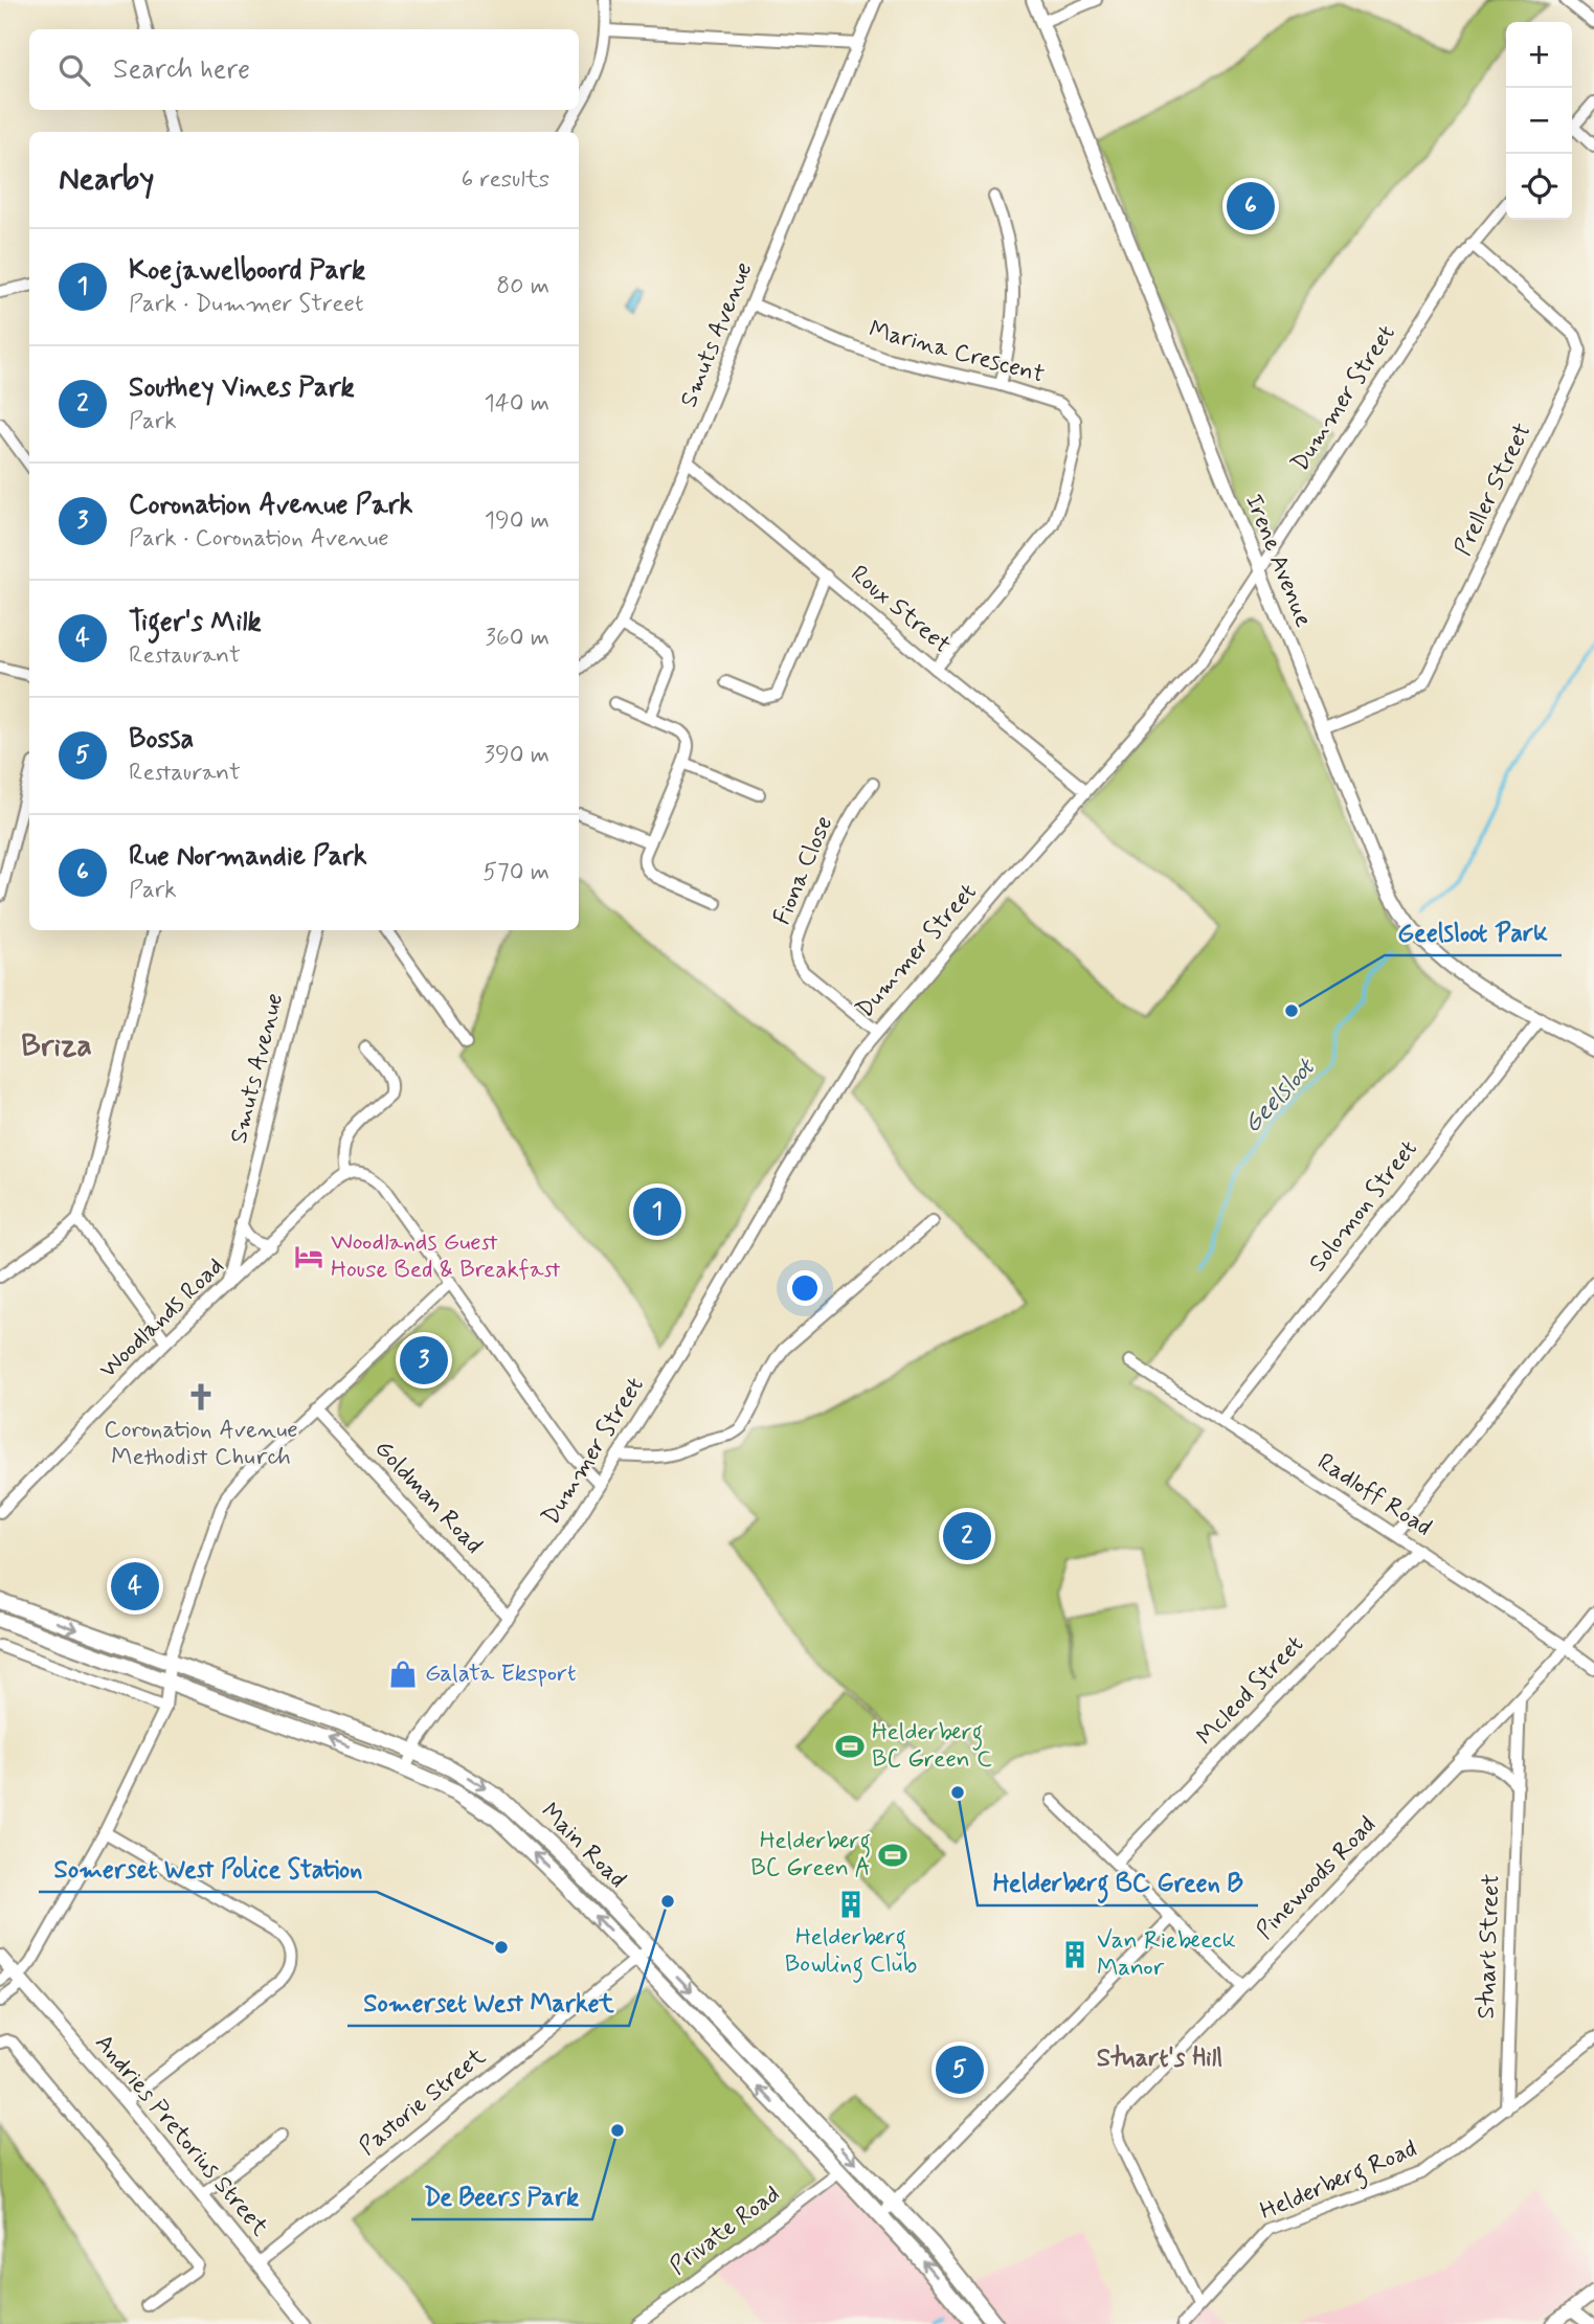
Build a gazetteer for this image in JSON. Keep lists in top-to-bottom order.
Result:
{
  "streets": {
    "main road": ["Main Road"],
    "street": [
      "Smuts Avenue",
      "Marina Crescent",
      "Dummer Street",
      "Preller Street",
      "Irene Avenue",
      "Roux Street",
      "Fiona Close",
      "Solomon Street",
      "Woodlands Road",
      "Radloff Road",
      "Goldman Road",
      "Mcleod Street",
      "Pinewoods Road",
      "Stuart Street",
      "Pastorie Street",
      "Andries Pretorius Street",
      "Helderberg Road",
      "Private Road"
    ]
  },
  "crossings": [
    ["Smuts Avenue", "Marina Crescent"],
    ["Smuts Avenue", "Roux Street"],
    ["Smuts Avenue", "Woodlands Road"],
    ["Marina Crescent", "Roux Street"],
    ["Dummer Street", "Preller Street"],
    ["Dummer Street", "Irene Avenue"],
    ["Dummer Street", "Roux Street"],
    ["Dummer Street", "Fiona Close"],
    ["Dummer Street", "Goldman Road"],
    ["Dummer Street", "Main Road"],
    ["Preller Street", "Irene Avenue"],
    ["Irene Avenue", "Solomon Street"],
    ["Solomon Street", "Radloff Road"],
    ["Radloff Road", "Mcleod Street"],
    ["Radloff Road", "Pinewoods Road"],
    ["Main Road", "Pastorie Street"],
    ["Main Road", "Private Road"],
    ["Pinewoods Road", "Stuart Street"],
    ["Pinewoods Road", "Helderberg Road"],
    ["Stuart Street", "Helderberg Road"],
    ["Pastorie Street", "Andries Pretorius Street"]
  ],
  "districts": ["Briza", "Stuart's Hill"],
  "water": ["Geelsloot"],
  "places": {
    "other": [
      "Geelsloot Park",
      "Helderberg BC Green B",
      "Somerset West Market",
      "Somerset West Police Station",
      "De Beers Park"
    ],
    "hotel": ["Woodlands Guest House Bed & Breakfast"],
    "church": ["Coronation Avenue Methodist Church"],
    "shop": ["Galata Eksport"],
    "sports": ["Helderberg BC Green C", "Helderberg BC Green A"],
    "building": ["Helderberg Bowling Club", "Van Riebeeck Manor"]
  },
  "page": {
    "map_buttons": ["+", "−"],
    "search": "Search here",
    "heading": ["Nearby", "6 results"],
    "pins": [
      "6",
      "1",
      "3",
      "2",
      "4",
      "5"
    ],
    "list": [
      {
        "mark": "1",
        "name": "Koejawelboord Park",
        "note": "Park · Dummer Street",
        "value": "80 m"
      },
      {
        "mark": "2",
        "name": "Southey Vines Park",
        "note": "Park",
        "value": "140 m"
      },
      {
        "mark": "3",
        "name": "Coronation Avenue Park",
        "note": "Park · Coronation Avenue",
        "value": "190 m"
      },
      {
        "mark": "4",
        "name": "Tiger's Milk",
        "note": "Restaurant",
        "value": "360 m"
      },
      {
        "mark": "5",
        "name": "Bossa",
        "note": "Restaurant",
        "value": "390 m"
      },
      {
        "mark": "6",
        "name": "Rue Normandie Park",
        "note": "Park",
        "value": "570 m"
      }
    ]
  }
}
